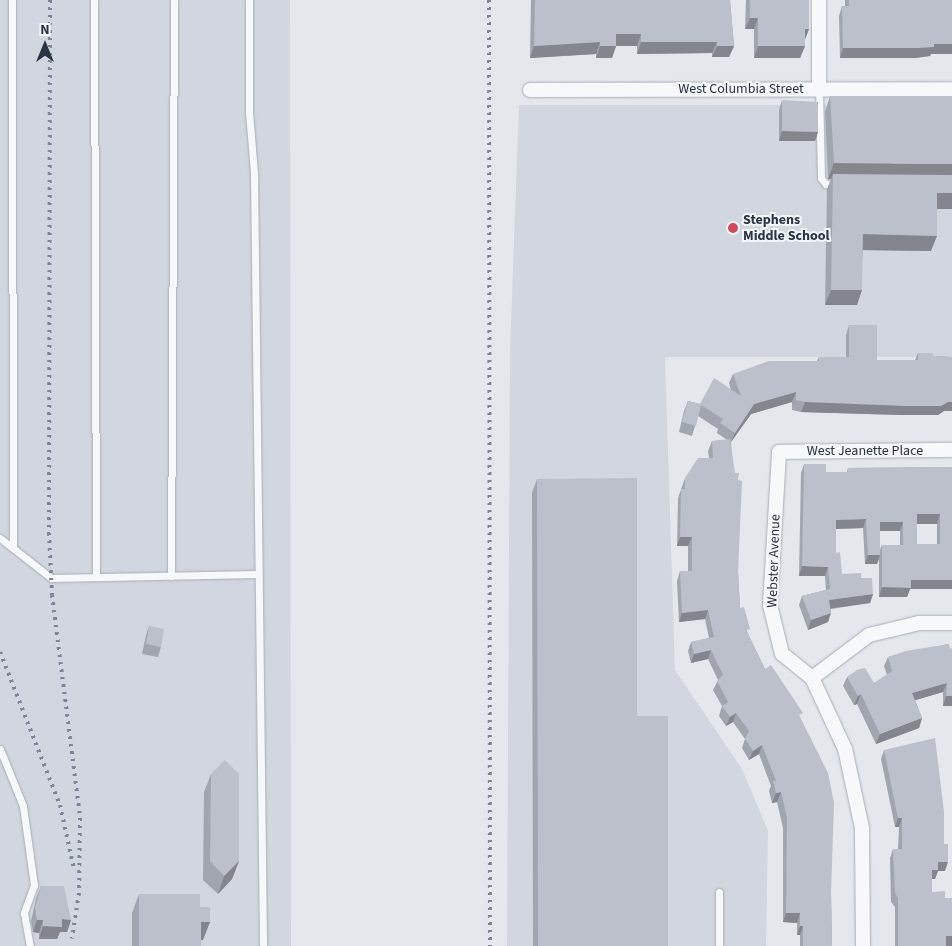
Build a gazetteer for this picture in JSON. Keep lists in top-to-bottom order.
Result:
{
  "streets": {
    "street": ["West Columbia Street", "West Jeanette Place", "Webster Avenue"]
  },
  "crossings": [
    ["West Jeanette Place", "Webster Avenue"]
  ],
  "places": ["Stephens Middle School"],
  "north": "top"
}
